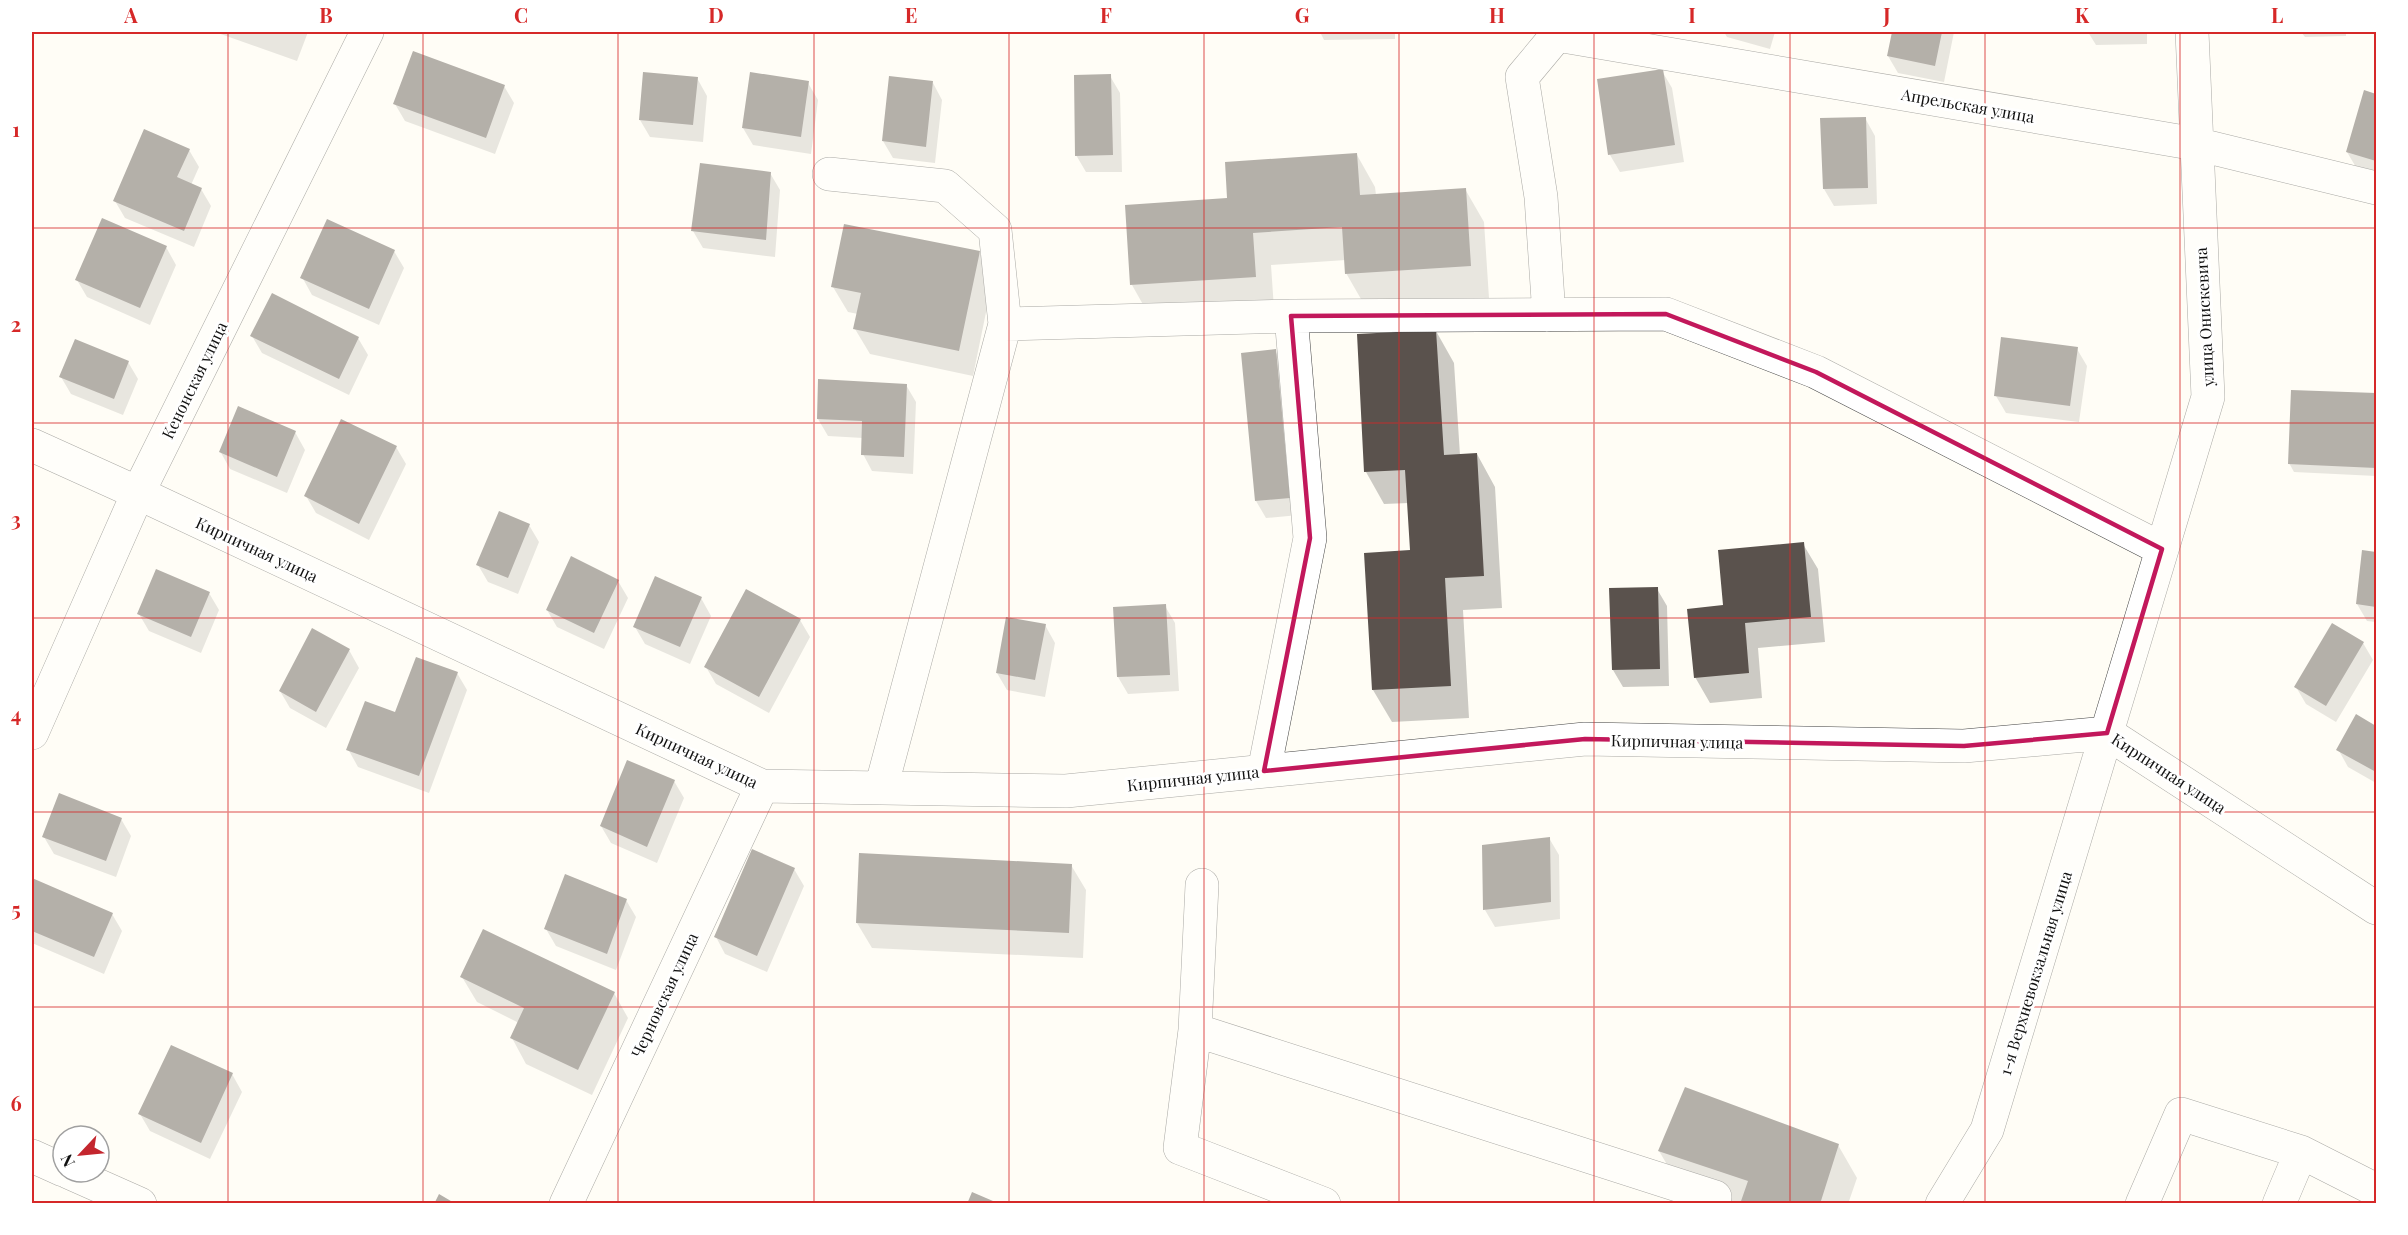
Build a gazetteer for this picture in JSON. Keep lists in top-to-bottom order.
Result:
{
  "streets": {
    "street": [
      "Апрельская улица",
      "улица Онискевича",
      "Кенонская улица",
      "Кирпичная улица",
      "1-я Верхневокзальная улица",
      "Черновская улица"
    ]
  },
  "crossings": [
    ["Апрельская улица", "улица Онискевича"],
    ["улица Онискевича", "Кирпичная улица"],
    ["улица Онискевича", "1-я Верхневокзальная улица"],
    ["Кенонская улица", "Кирпичная улица"],
    ["Кирпичная улица", "1-я Верхневокзальная улица"],
    ["Кирпичная улица", "Черновская улица"]
  ],
  "north": "bottom left",
  "grid": {
    "columns": [
      "A",
      "B",
      "C",
      "D",
      "E",
      "F",
      "G",
      "H",
      "I",
      "J",
      "K",
      "L"
    ],
    "rows": [
      "1",
      "2",
      "3",
      "4",
      "5",
      "6"
    ]
  }
}
